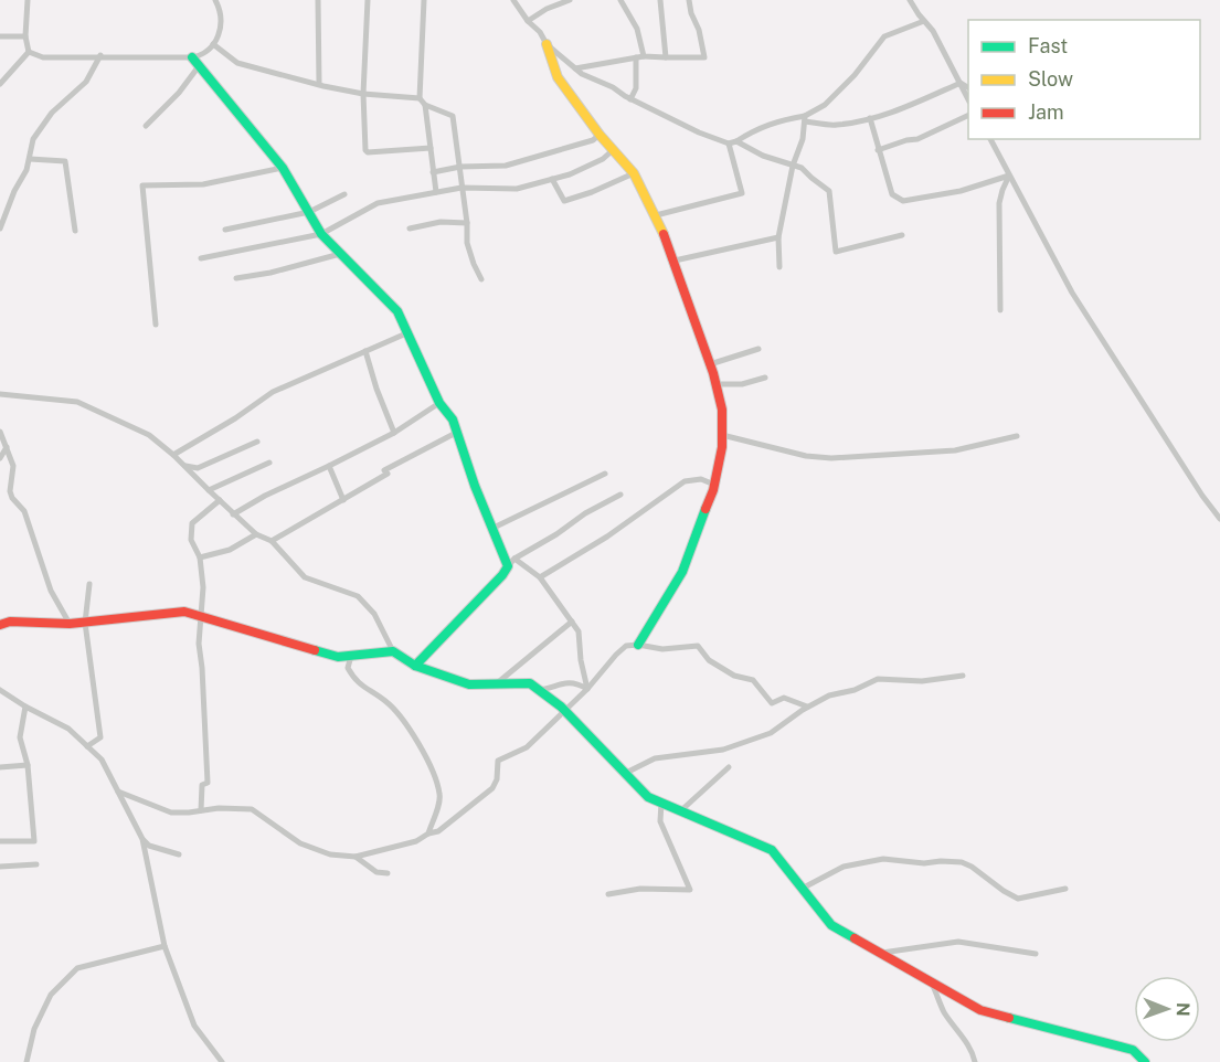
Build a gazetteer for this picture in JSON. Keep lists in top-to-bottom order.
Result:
{
  "legend": ["Fast", "Slow", "Jam"],
  "north": "right"
}
